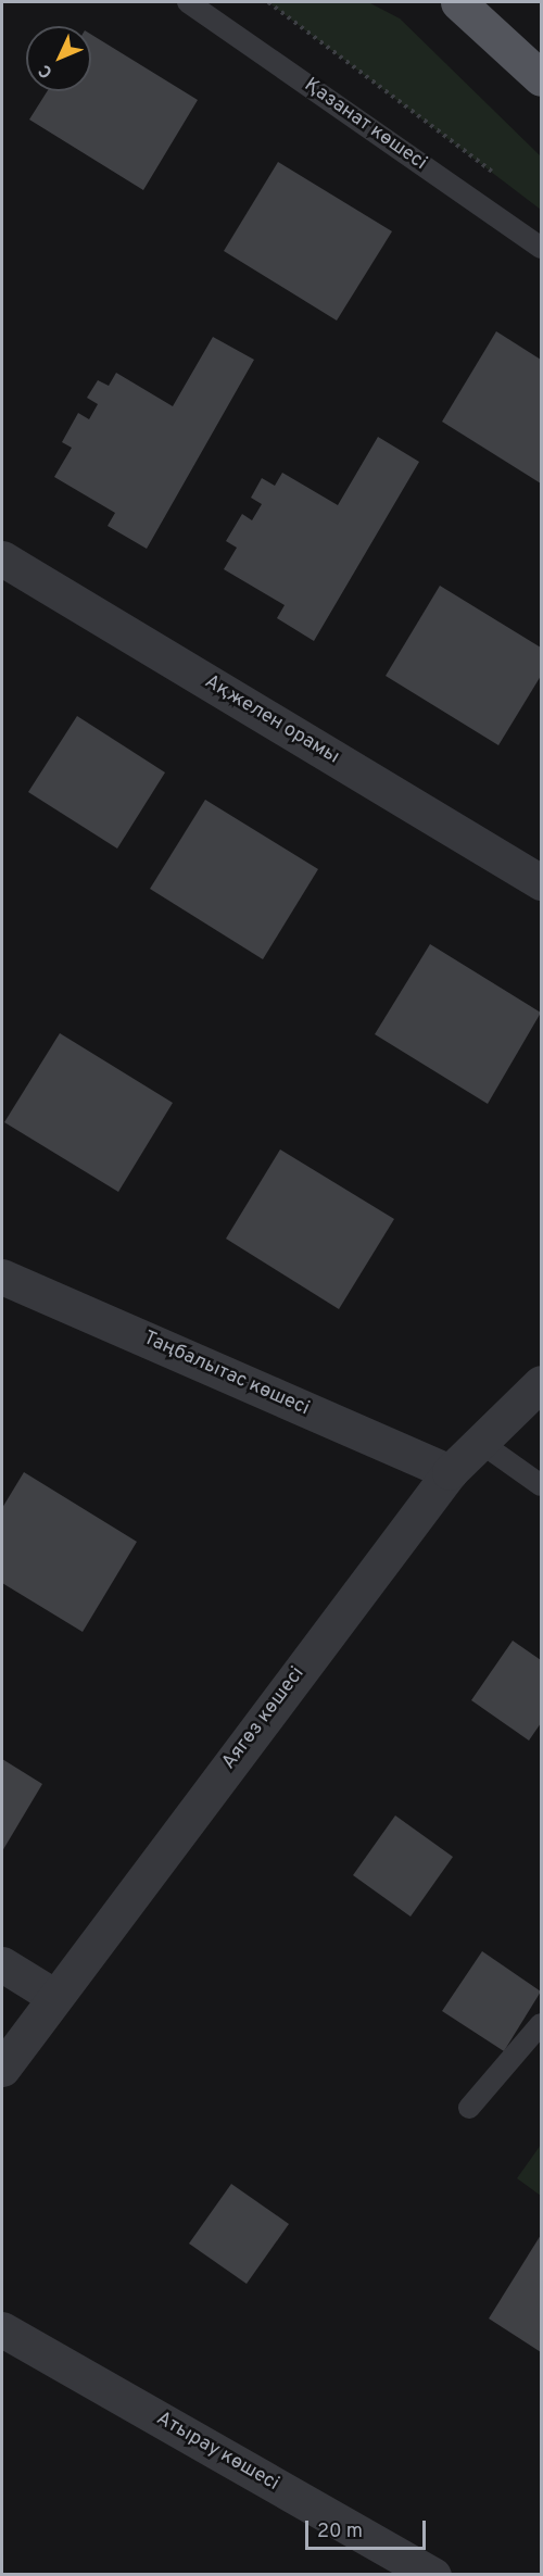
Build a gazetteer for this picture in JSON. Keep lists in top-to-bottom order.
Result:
{
  "streets": {
    "street": [
      "Ақжелен орамы",
      "Таңбалытас көшесі",
      "Аягөз көшесі",
      "Атырау көшесі"
    ],
    "lane": ["Қазанат көшесі"]
  },
  "crossings": [
    ["Таңбалытас көшесі", "Аягөз көшесі"]
  ],
  "scale_bar": "20 m",
  "north": "bottom left"
}
